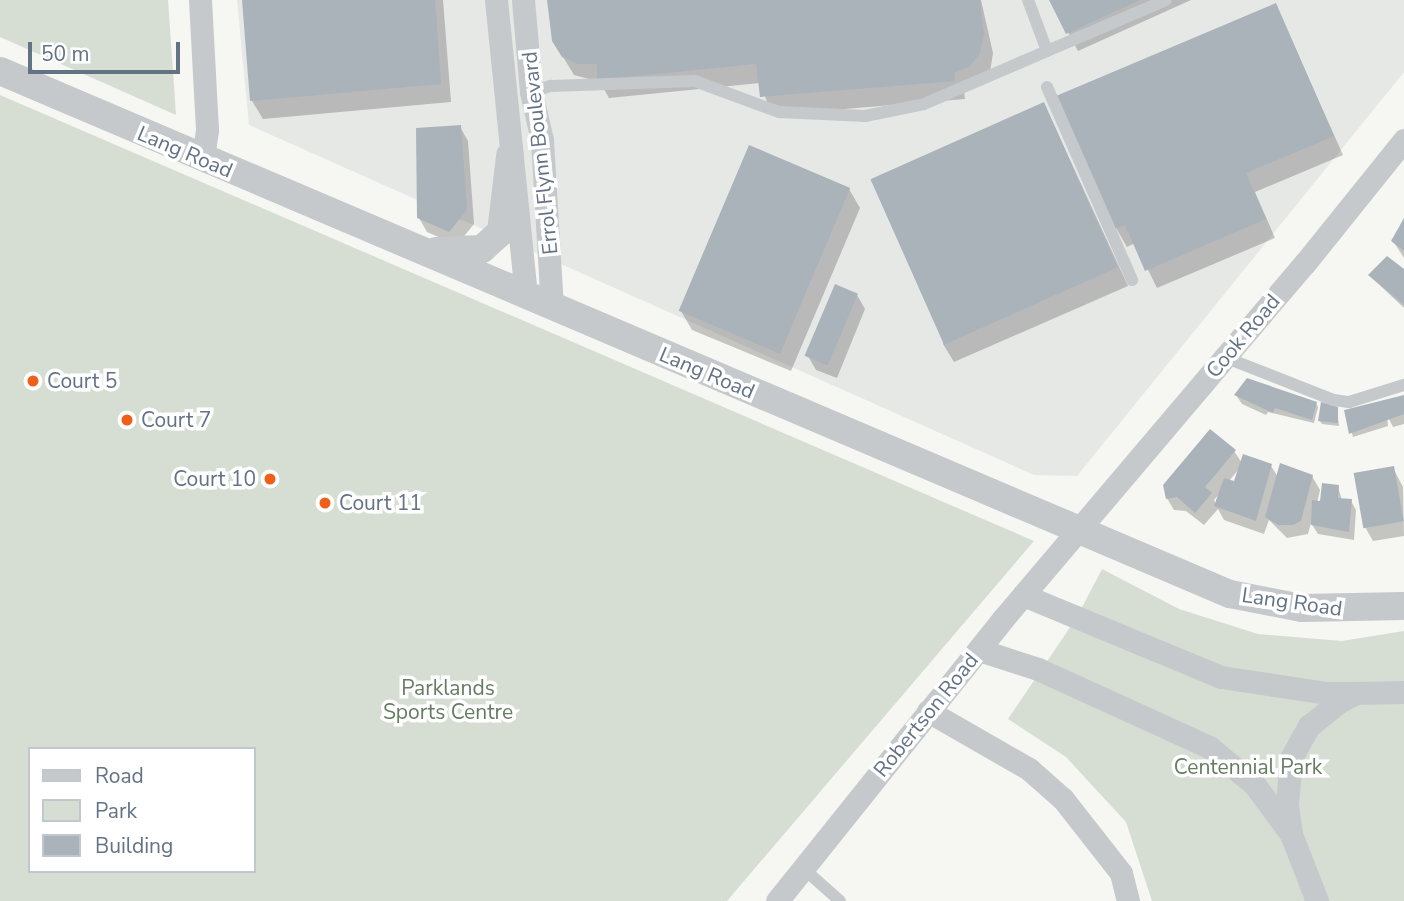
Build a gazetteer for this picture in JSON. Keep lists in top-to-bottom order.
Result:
{
  "streets": {
    "street": [
      "Lang Road",
      "Errol Flynn Boulevard",
      "Cook Road",
      "Robertson Road"
    ]
  },
  "crossings": [
    ["Lang Road", "Errol Flynn Boulevard"],
    ["Lang Road", "Cook Road"],
    ["Lang Road", "Robertson Road"],
    ["Cook Road", "Robertson Road"]
  ],
  "parks": ["Parklands Sports Centre", "Centennial Park"],
  "places": [
    "Court 5",
    "Court 7",
    "Court 10",
    "Court 11"
  ],
  "legend": ["Road", "Park", "Building"],
  "scale_bar": "50 m"
}
